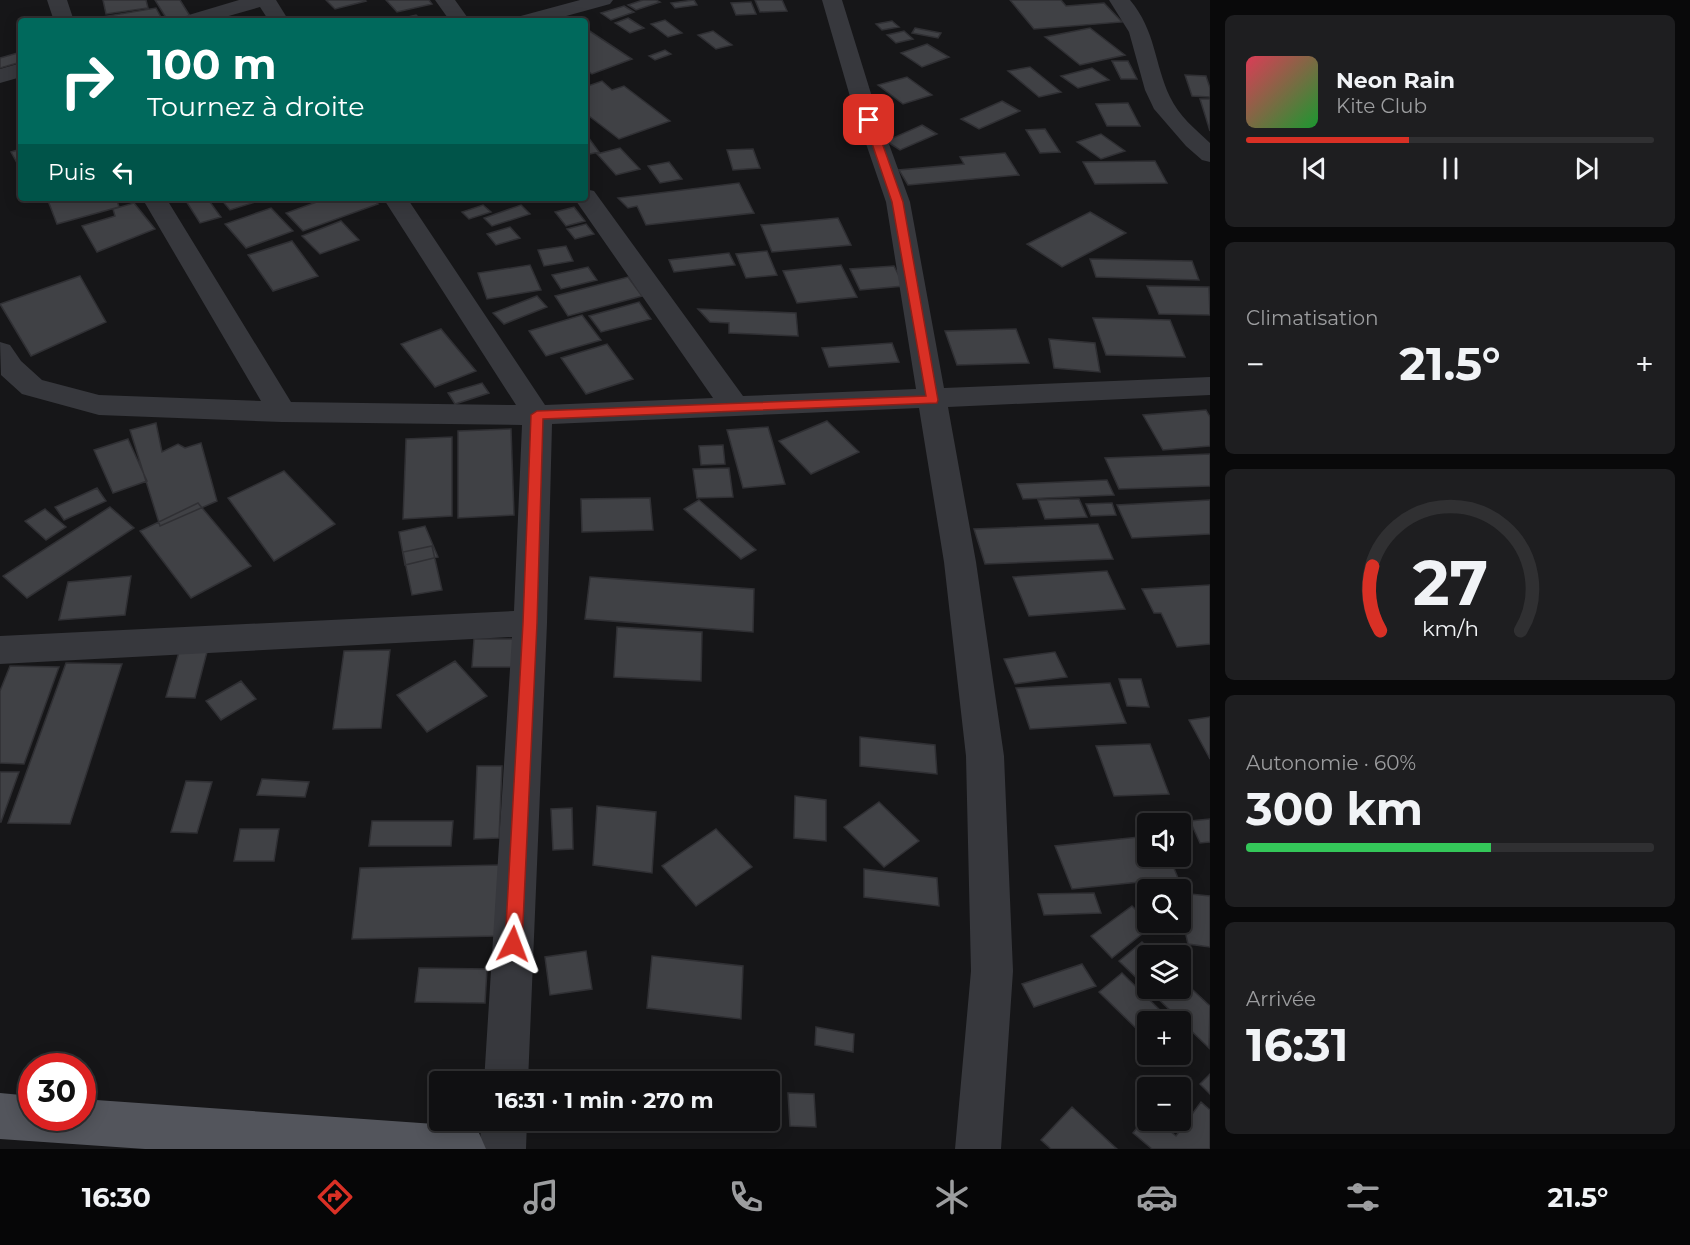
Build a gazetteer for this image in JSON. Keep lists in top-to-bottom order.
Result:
{
  "page": {
    "turn": ["100 m", "Tournez à droite"],
    "song": ["Neon Rain", "Kite Club"],
    "then": "Puis",
    "tile": [
      "Climatisation",
      ["Autonomie · 60%", "300 km"],
      ["Arrivée", "16:31"]
    ],
    "heat": ["−", "21.5°", "+"],
    "map_buttons": ["+", "−"],
    "limit": "30",
    "trip": "16:31 · 1 min · 270 m",
    "tabs": ["16:30", "21.5°"],
    "gauge": ["27", "km/h"]
  }
}
